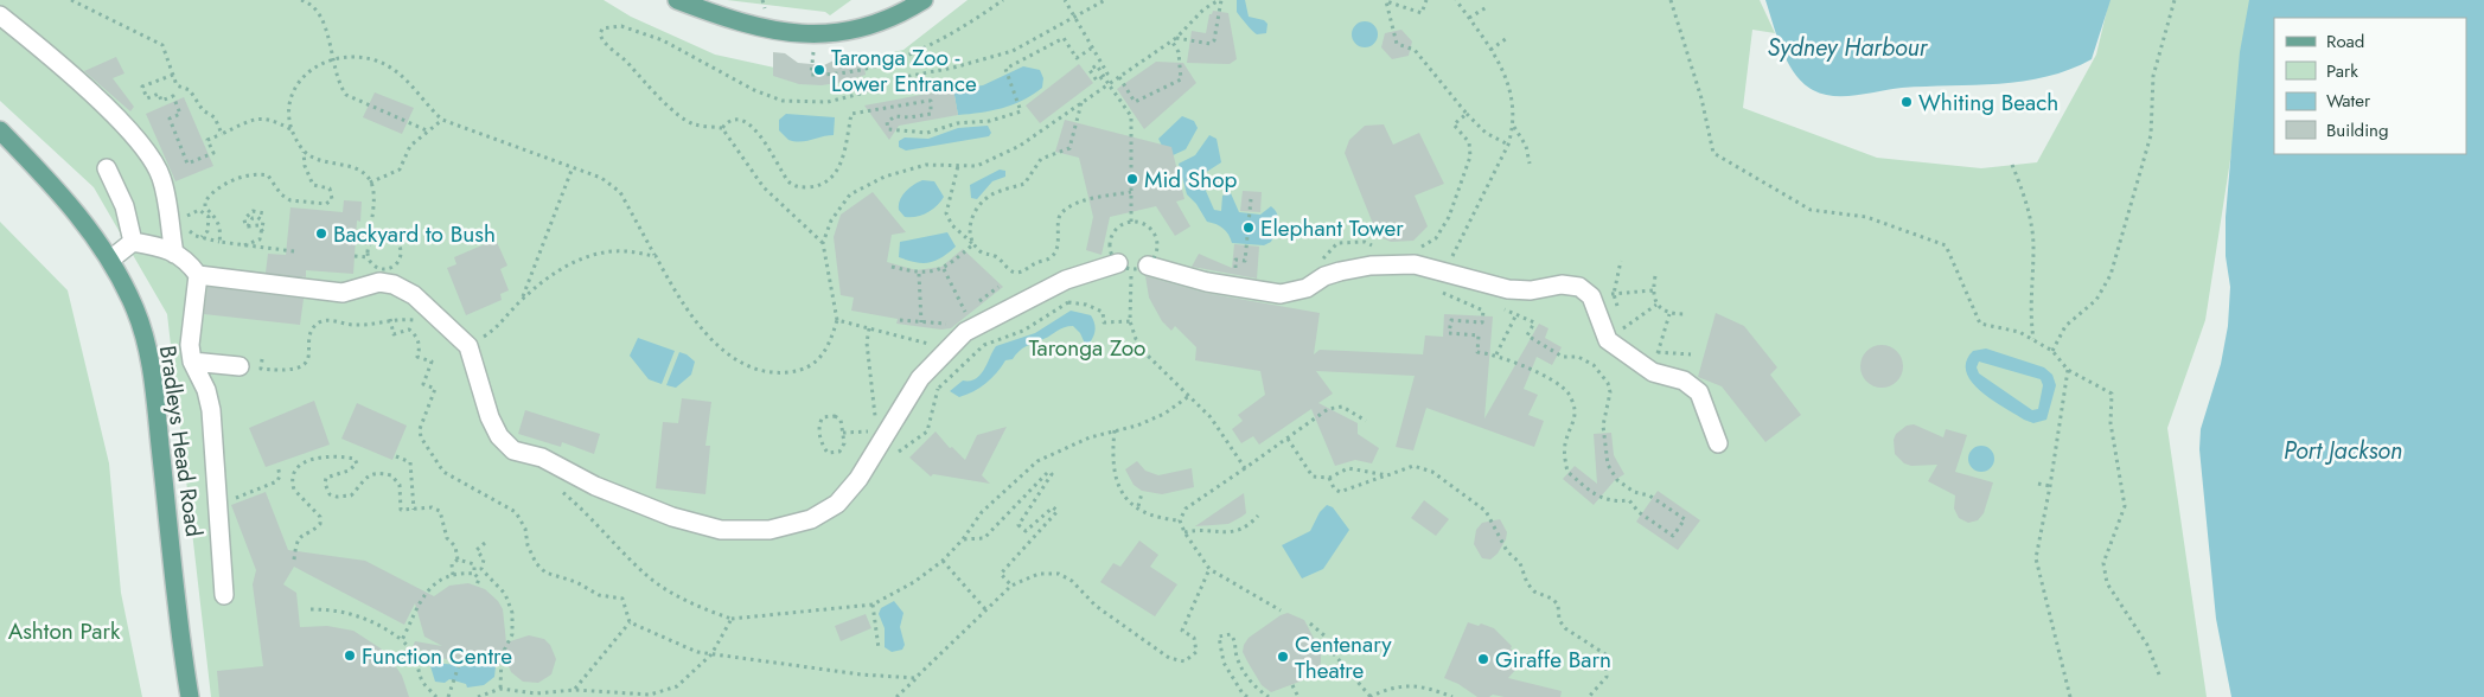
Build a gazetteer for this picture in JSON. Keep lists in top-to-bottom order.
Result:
{
  "streets": {
    "main road": ["Bradleys Head Road"]
  },
  "water": ["Sydney Harbour", "Port Jackson"],
  "parks": ["Taronga Zoo", "Ashton Park"],
  "places": [
    "Taronga Zoo - Lower Entrance",
    "Whiting Beach",
    "Mid Shop",
    "Elephant Tower",
    "Backyard to Bush",
    "Function Centre",
    "Centenary Theatre",
    "Giraffe Barn"
  ],
  "legend": [
    "Road",
    "Park",
    "Water",
    "Building"
  ]
}
